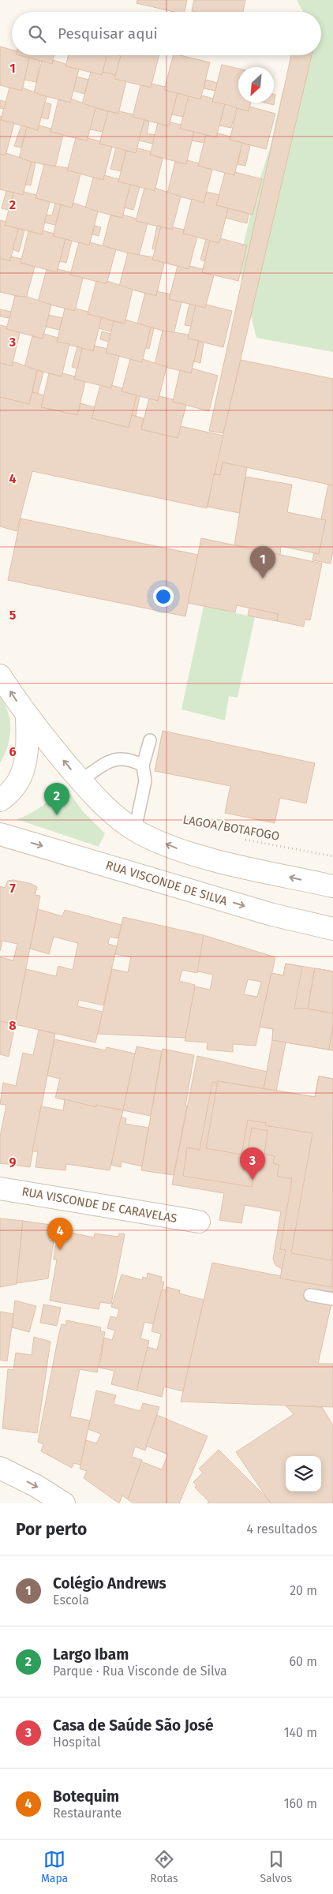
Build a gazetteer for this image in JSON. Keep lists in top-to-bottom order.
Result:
{
  "streets": {
    "main road": ["RUA VISCONDE DE SILVA", "RUA VISCONDE DE CARAVELAS"],
    "path": ["LAGOA/BOTAFOGO"]
  },
  "north": "bottom left",
  "page": {
    "search": "Pesquisar aqui",
    "pins": [
      "1",
      "2",
      "3",
      "4"
    ],
    "heading": ["Por perto", "4 resultados"],
    "list": [
      {
        "mark": "1",
        "name": "Colégio Andrews",
        "note": "Escola",
        "value": "20 m"
      },
      {
        "mark": "2",
        "name": "Largo Ibam",
        "note": "Parque · Rua Visconde de Silva",
        "value": "60 m"
      },
      {
        "mark": "3",
        "name": "Casa de Saúde São José",
        "note": "Hospital",
        "value": "140 m"
      },
      {
        "mark": "4",
        "name": "Botequim",
        "note": "Restaurante",
        "value": "160 m"
      }
    ],
    "nav": ["Mapa", "Rotas", "Salvos"]
  },
  "grid": {
    "rows": [
      "1",
      "2",
      "3",
      "4",
      "5",
      "6",
      "7",
      "8",
      "9"
    ]
  }
}
